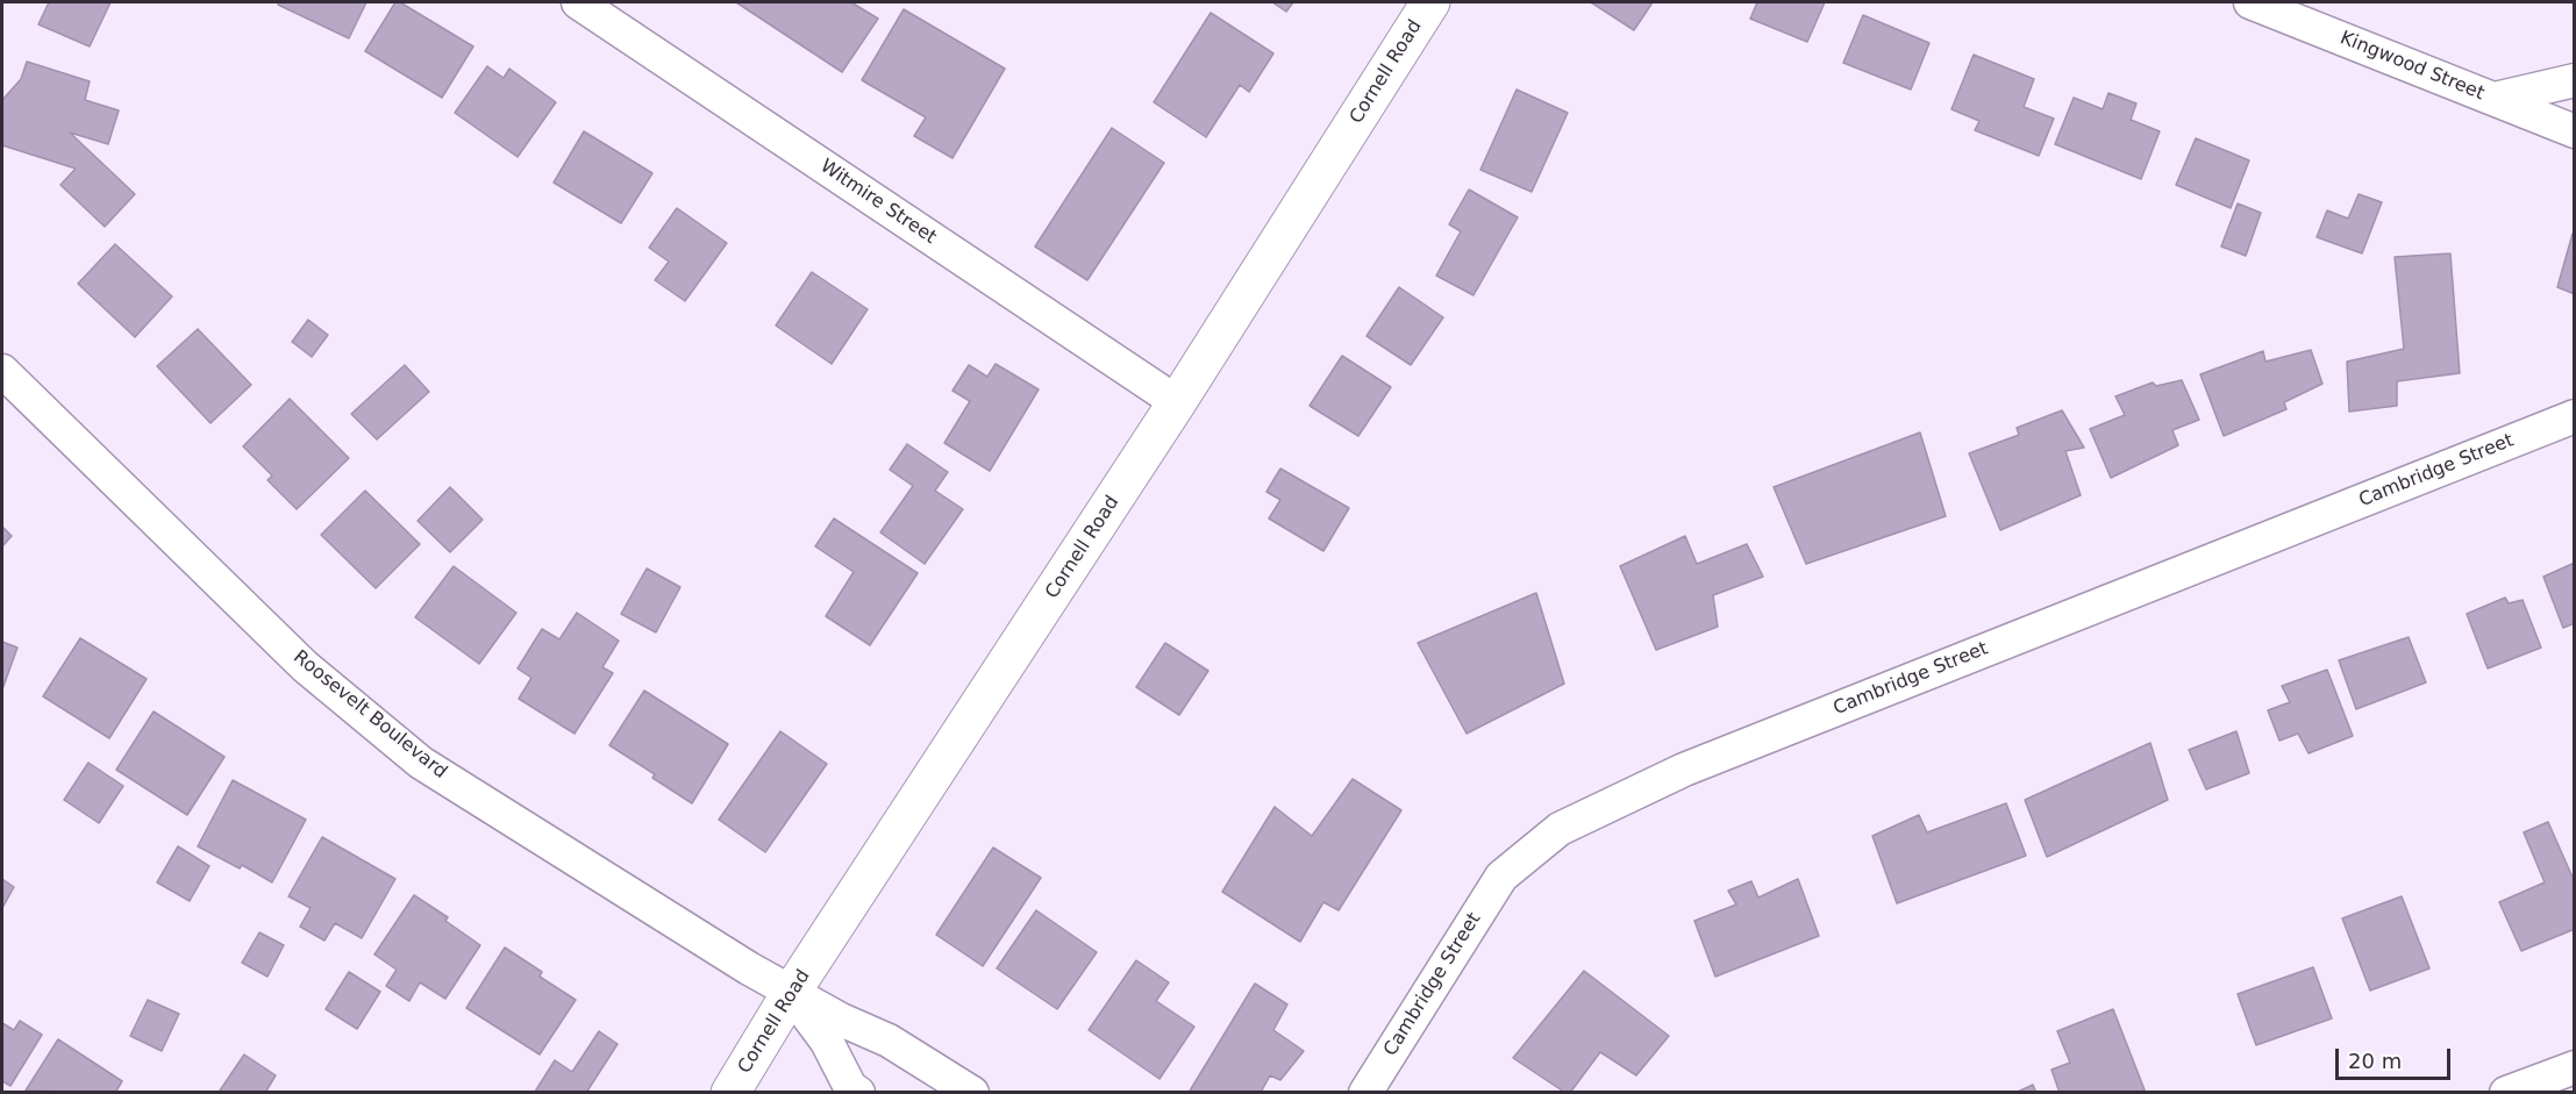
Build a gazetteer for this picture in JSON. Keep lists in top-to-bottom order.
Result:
{
  "streets": {
    "street": [
      "Kingwood Street",
      "Cornell Road",
      "Witmire Street",
      "Cambridge Street",
      "Roosevelt Boulevard"
    ]
  },
  "crossings": [
    ["Cornell Road", "Witmire Street"],
    ["Cornell Road", "Roosevelt Boulevard"]
  ],
  "scale_bar": "20 m"
}
